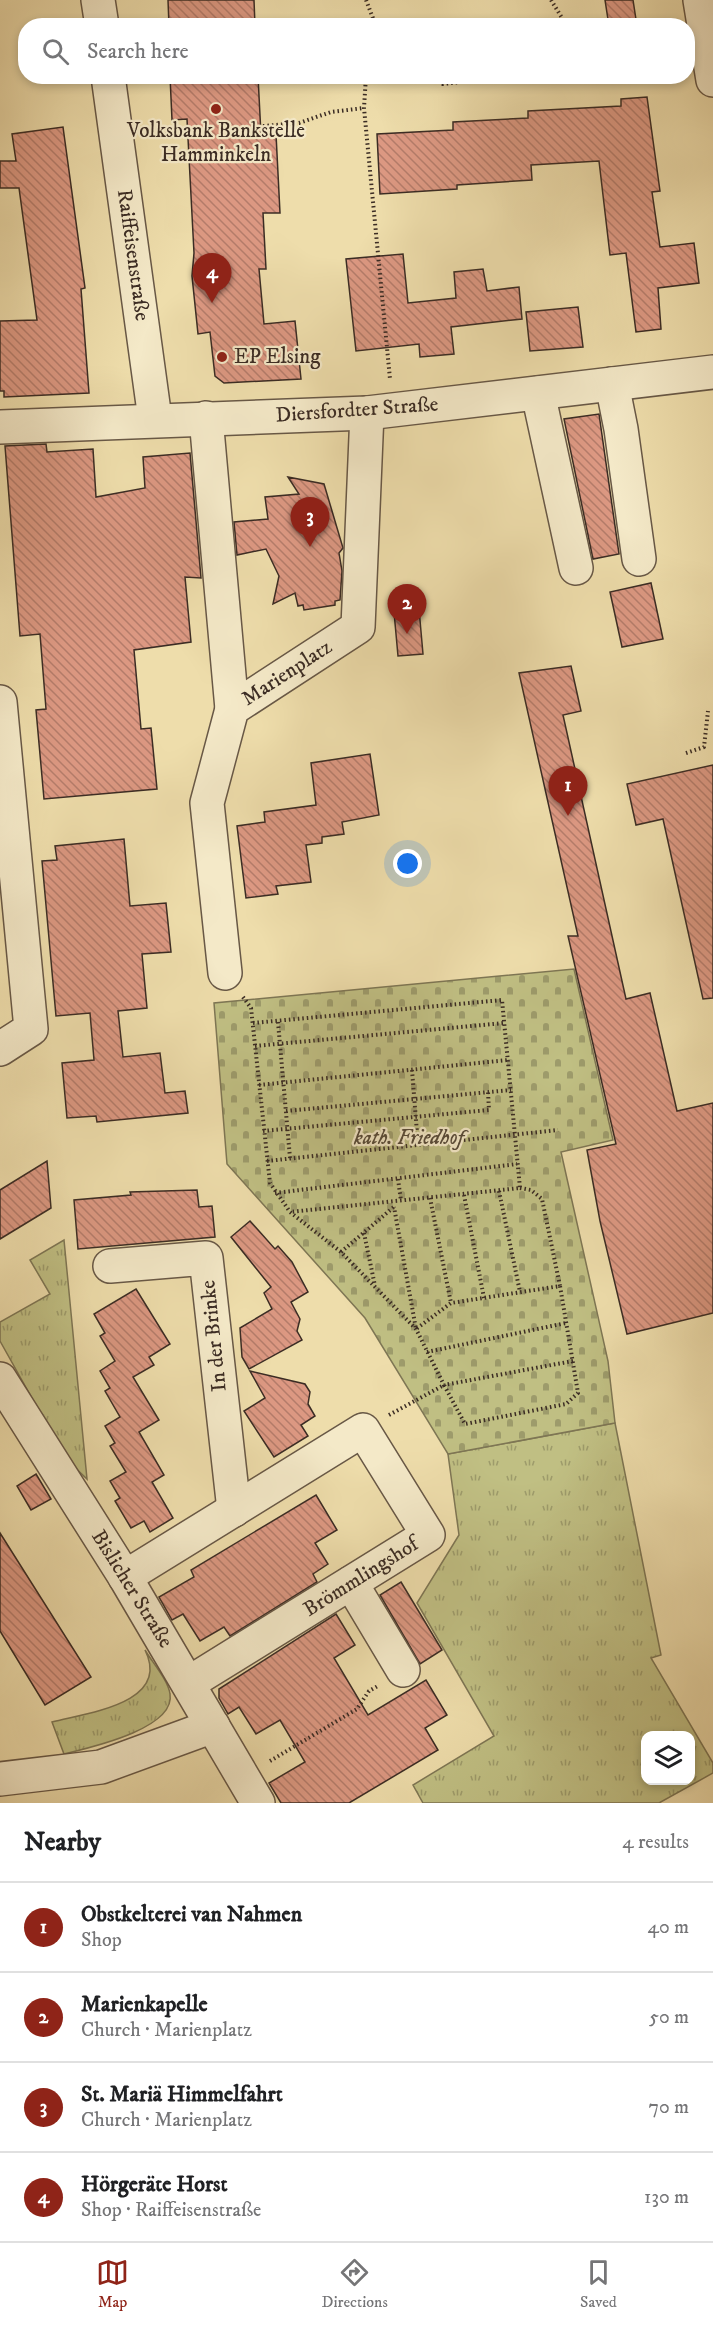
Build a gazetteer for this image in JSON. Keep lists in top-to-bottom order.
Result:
{
  "streets": {
    "street": [
      "Raiffeisenstraße",
      "Diersfordter Straße",
      "Marienplatz",
      "In der Brinke",
      "Brömmlingshof",
      "Bislicher Straße"
    ]
  },
  "crossings": [
    ["Raiffeisenstraße", "Diersfordter Straße"],
    ["Diersfordter Straße", "Marienplatz"],
    ["Brömmlingshof", "Bislicher Straße"]
  ],
  "parks": ["kath. Friedhof"],
  "places": ["Volksbank Bankstelle Hamminkeln", "EP Elsing"],
  "page": {
    "search": "Search here",
    "pins": [
      "4",
      "3",
      "2",
      "1"
    ],
    "heading": ["Nearby", "4 results"],
    "list": [
      {
        "mark": "1",
        "name": "Obstkelterei van Nahmen",
        "note": "Shop",
        "value": "40 m"
      },
      {
        "mark": "2",
        "name": "Marienkapelle",
        "note": "Church · Marienplatz",
        "value": "50 m"
      },
      {
        "mark": "3",
        "name": "St. Mariä Himmelfahrt",
        "note": "Church · Marienplatz",
        "value": "70 m"
      },
      {
        "mark": "4",
        "name": "Hörgeräte Horst",
        "note": "Shop · Raiffeisenstraße",
        "value": "130 m"
      }
    ],
    "nav": ["Map", "Directions", "Saved"]
  }
}
